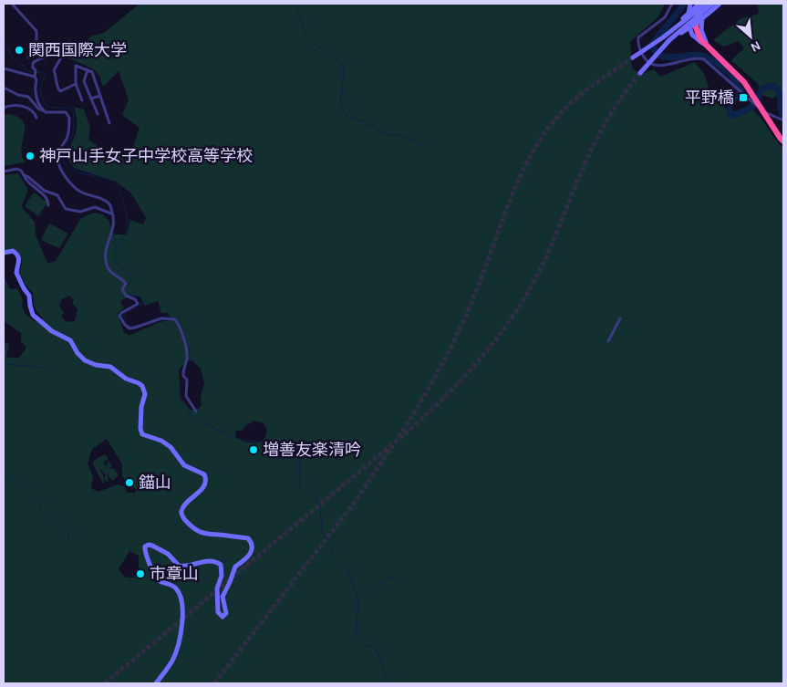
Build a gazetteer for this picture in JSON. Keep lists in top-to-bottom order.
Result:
{
  "places": {
    "other": [
      "関西国際大学",
      "神戸山手女子中学校高等学校",
      "増善友楽清吟",
      "錨山",
      "市章山"
    ],
    "transit": ["平野橋"]
  },
  "north": "bottom right"
}
